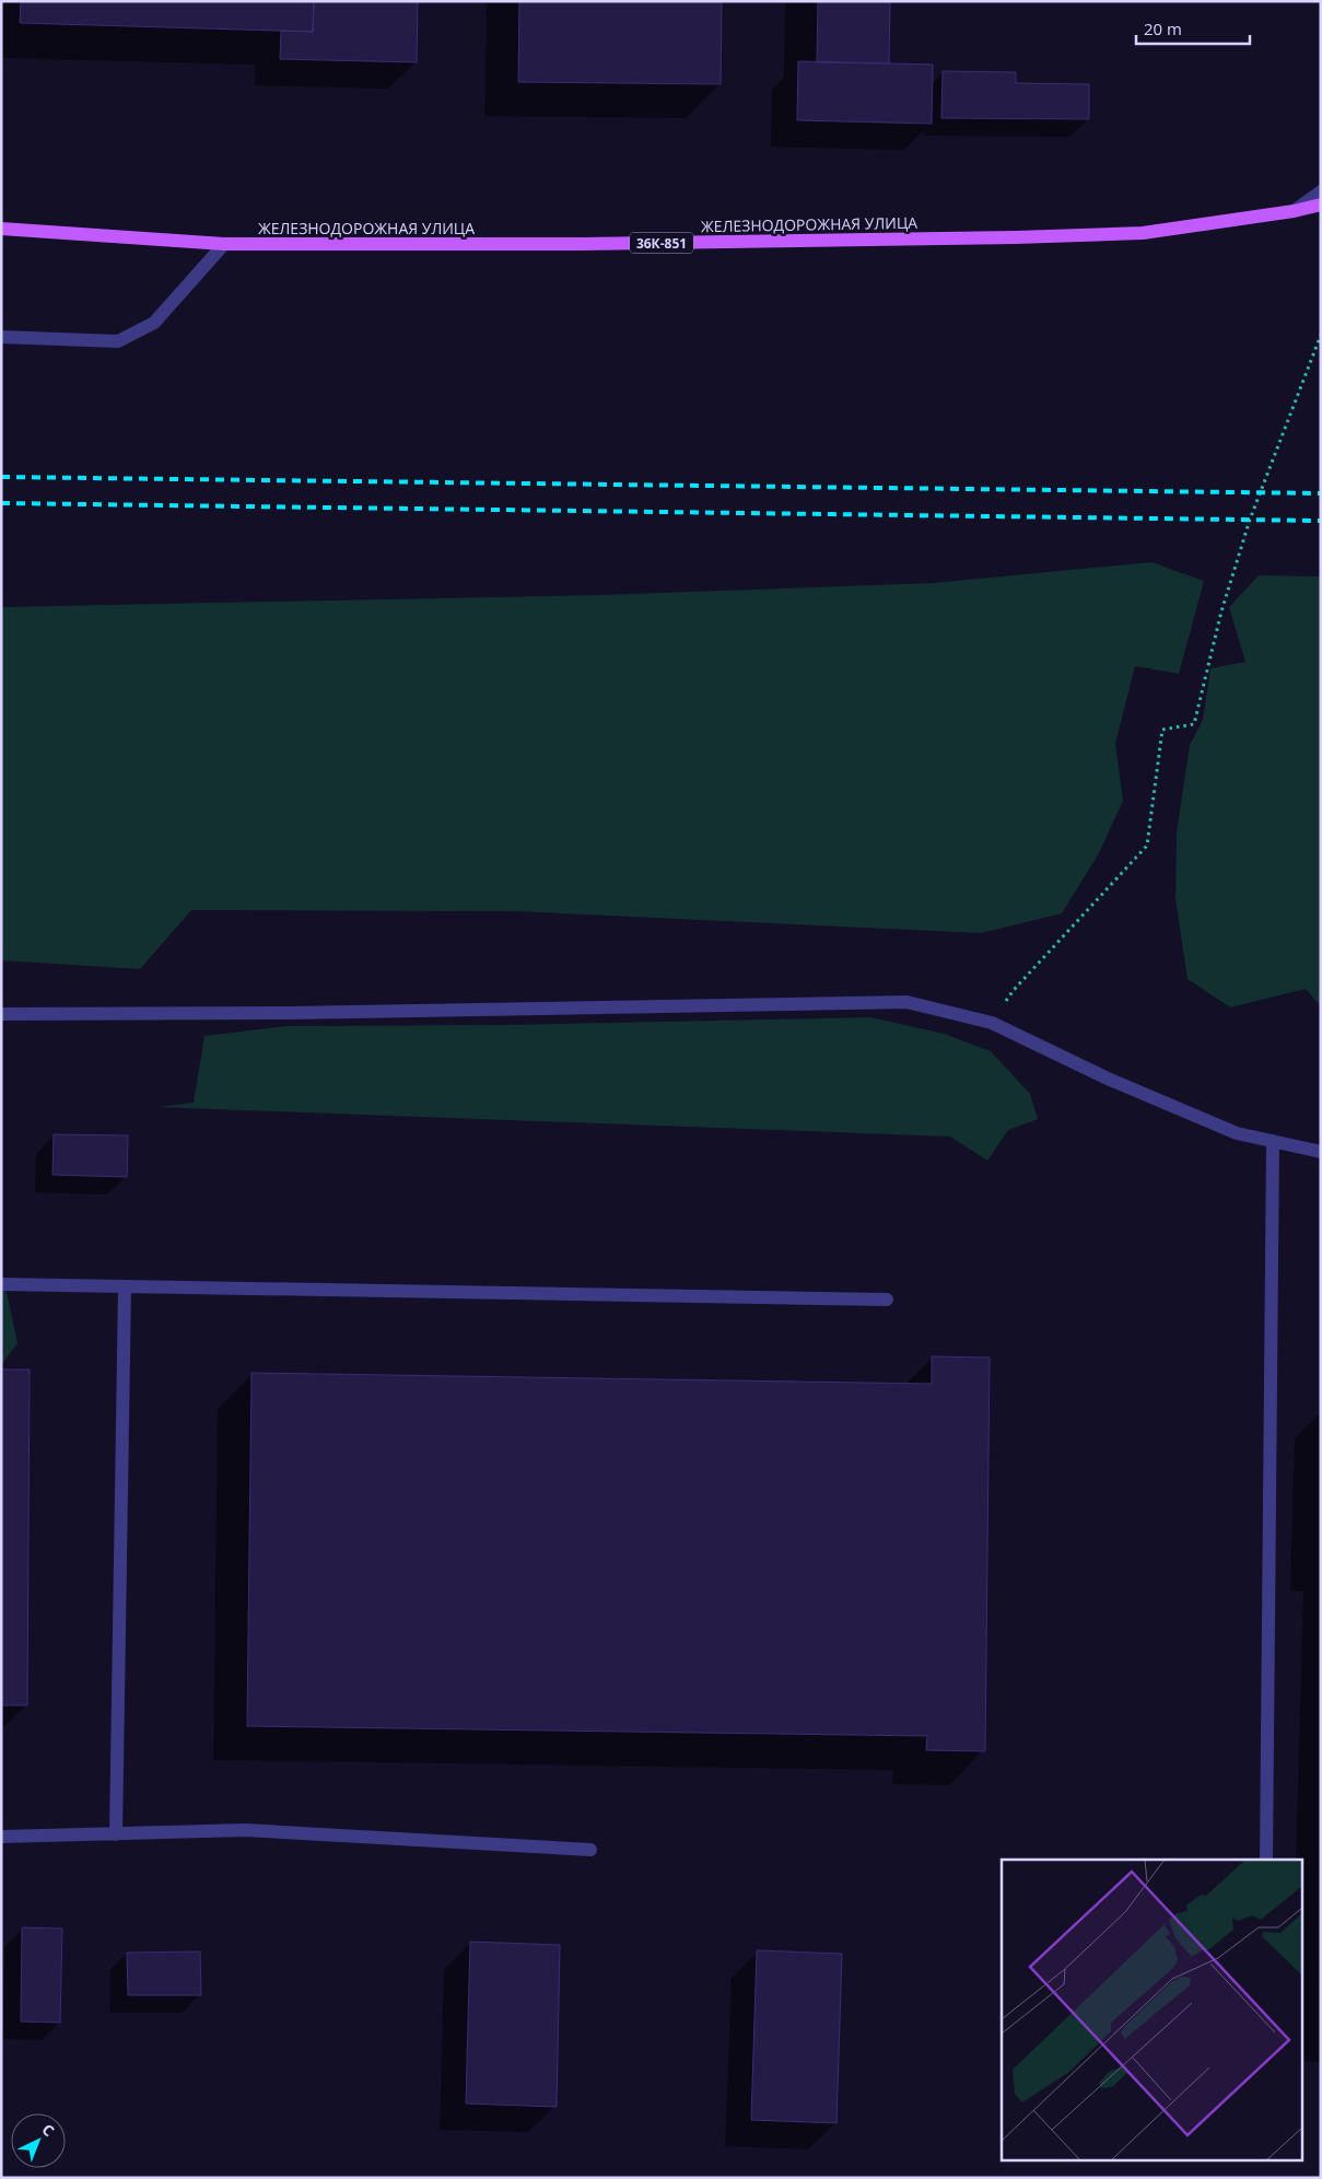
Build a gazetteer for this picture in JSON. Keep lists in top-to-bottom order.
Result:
{
  "streets": {
    "main road": ["ЖЕЛЕЗНОДОРОЖНАЯ УЛИЦА", "36К-851"]
  },
  "scale_bar": "20 m",
  "north": "top right"
}
